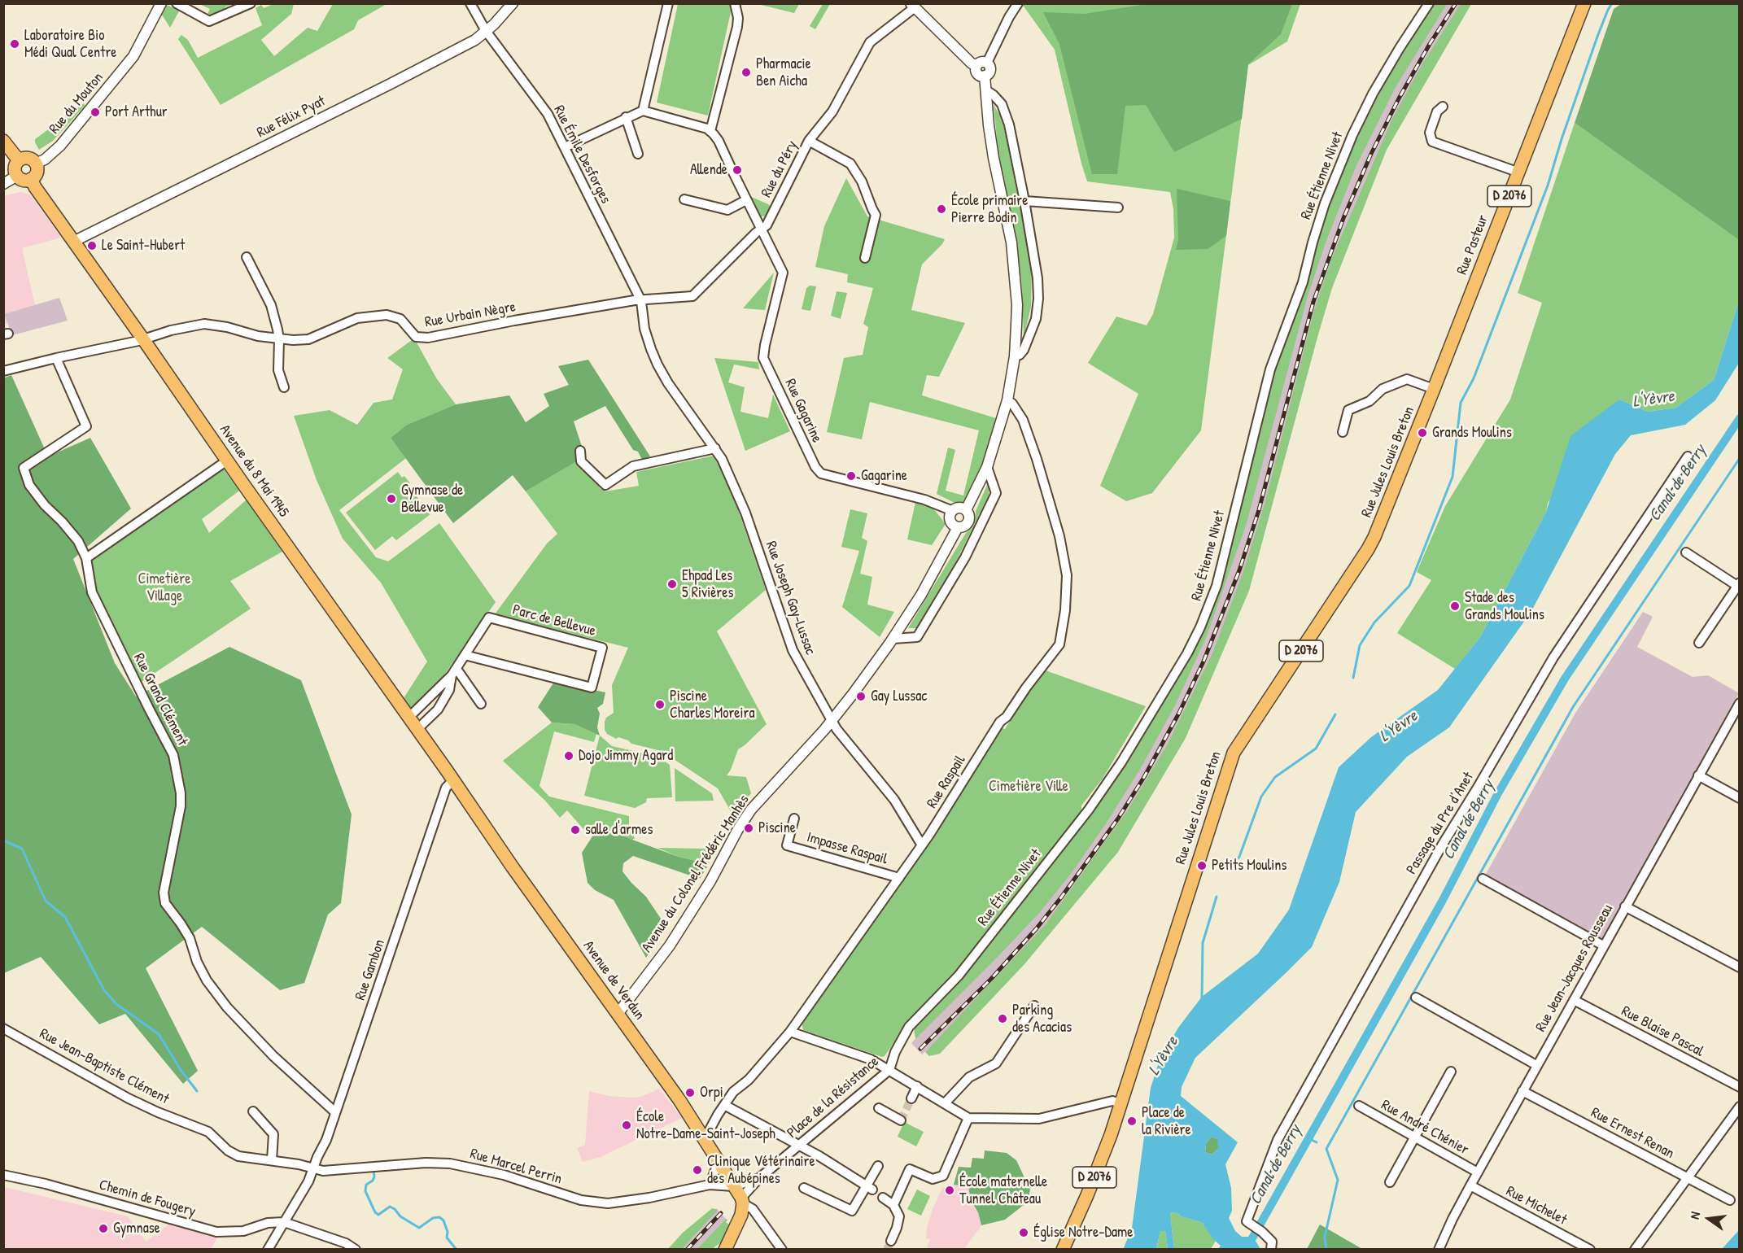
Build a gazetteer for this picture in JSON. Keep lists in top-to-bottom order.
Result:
{
  "streets": {
    "main road": [
      "D 2076",
      "Rue Pasteur",
      "Rue Jules Louis Breton",
      "Avenue du 8 Mai 1945",
      "Avenue de Verdun"
    ],
    "street": [
      "Rue du Mouton",
      "Rue Félix Pyat",
      "Rue Émile Desforges",
      "Rue du Péry",
      "Rue Étienne Nivet",
      "Rue Urbain Nègre",
      "Rue Gagarine",
      "Rue Joseph Gay-Lussac",
      "Parc de Bellevue",
      "Rue Grand Clément",
      "Rue Raspail",
      "Passage du Pre d’Anet",
      "Impasse Raspail",
      "Avenue du Colonel Frédéric Manhès",
      "Rue Jean-Jacques Rousseau",
      "Rue Gambon",
      "Rue Blaise Pascal",
      "Rue Jean-Baptiste Clément",
      "Place de la Résistance",
      "Rue André Chénier",
      "Rue Ernest Renan",
      "Rue Marcel Perrin",
      "Chemin de Fougery",
      "Rue Michelet"
    ]
  },
  "crossings": [
    ["Rue du Mouton", "Avenue du 8 Mai 1945"],
    ["Rue Félix Pyat", "Rue Émile Desforges"],
    ["Rue Félix Pyat", "Avenue du 8 Mai 1945"],
    ["Rue Émile Desforges", "Rue du Péry"],
    ["Rue Émile Desforges", "Rue Urbain Nègre"],
    ["Rue Émile Desforges", "Rue Joseph Gay-Lussac"],
    ["Rue du Péry", "Rue Urbain Nègre"],
    ["Rue du Péry", "Rue Gagarine"],
    ["Rue du Péry", "Rue Joseph Gay-Lussac"],
    ["Rue Étienne Nivet", "Place de la Résistance"],
    ["D 2076", "Rue Jules Louis Breton"],
    ["Rue Pasteur", "Rue Jules Louis Breton"],
    ["Rue Urbain Nègre", "Avenue du 8 Mai 1945"],
    ["Rue Urbain Nègre", "Rue Joseph Gay-Lussac"],
    ["Rue Urbain Nègre", "Rue Grand Clément"],
    ["Rue Gagarine", "Avenue du Colonel Frédéric Manhès"],
    ["Avenue du 8 Mai 1945", "Parc de Bellevue"],
    ["Avenue du 8 Mai 1945", "Rue Gambon"],
    ["Avenue du 8 Mai 1945", "Avenue de Verdun"],
    ["Rue Joseph Gay-Lussac", "Rue Raspail"],
    ["Rue Joseph Gay-Lussac", "Avenue du Colonel Frédéric Manhès"],
    ["Rue Grand Clément", "Rue Gambon"],
    ["Rue Raspail", "Impasse Raspail"],
    ["Rue Raspail", "Avenue de Verdun"],
    ["Avenue du Colonel Frédéric Manhès", "Avenue de Verdun"],
    ["Rue Jean-Jacques Rousseau", "Rue Blaise Pascal"],
    ["Rue Jean-Jacques Rousseau", "Rue André Chénier"],
    ["Rue Jean-Jacques Rousseau", "Rue Ernest Renan"],
    ["Rue Jean-Jacques Rousseau", "Rue Michelet"],
    ["Rue Gambon", "Avenue de Verdun"],
    ["Rue Gambon", "Rue Jean-Baptiste Clément"],
    ["Rue Gambon", "Rue Marcel Perrin"],
    ["Rue Gambon", "Chemin de Fougery"],
    ["Avenue de Verdun", "Place de la Résistance"],
    ["Avenue de Verdun", "Rue Marcel Perrin"],
    ["Rue Jean-Baptiste Clément", "Rue Marcel Perrin"],
    ["Place de la Résistance", "Rue Marcel Perrin"]
  ],
  "water": ["L'Yèvre", "Canal de Berry"],
  "parks": ["Cimetière Village", "Cimetière Ville"],
  "places": [
    "Laboratoire Bio Médi Qual Centre",
    "Pharmacie Ben Aicha",
    "Port Arthur",
    "Allende",
    "École primaire Pierre Bodin",
    "Le Saint-Hubert",
    "Grands Moulins",
    "Gagarine",
    "Gymnase de Bellevue",
    "Ehpad Les 5 Rivières",
    "Stade des Grands Moulins",
    "Gay Lussac",
    "Piscine Charles Moreira",
    "Dojo Jimmy Agard",
    "Piscine",
    "salle d'armes",
    "Petits Moulins",
    "Parking des Acacias",
    "Orpi",
    "Place de la Rivière",
    "École Notre-Dame-Saint-Joseph",
    "Clinique Vétérinaire des Aubépines",
    "École maternelle Tunnel Château",
    "Gymnase",
    "Église Notre-Dame"
  ],
  "north": "left"
}
